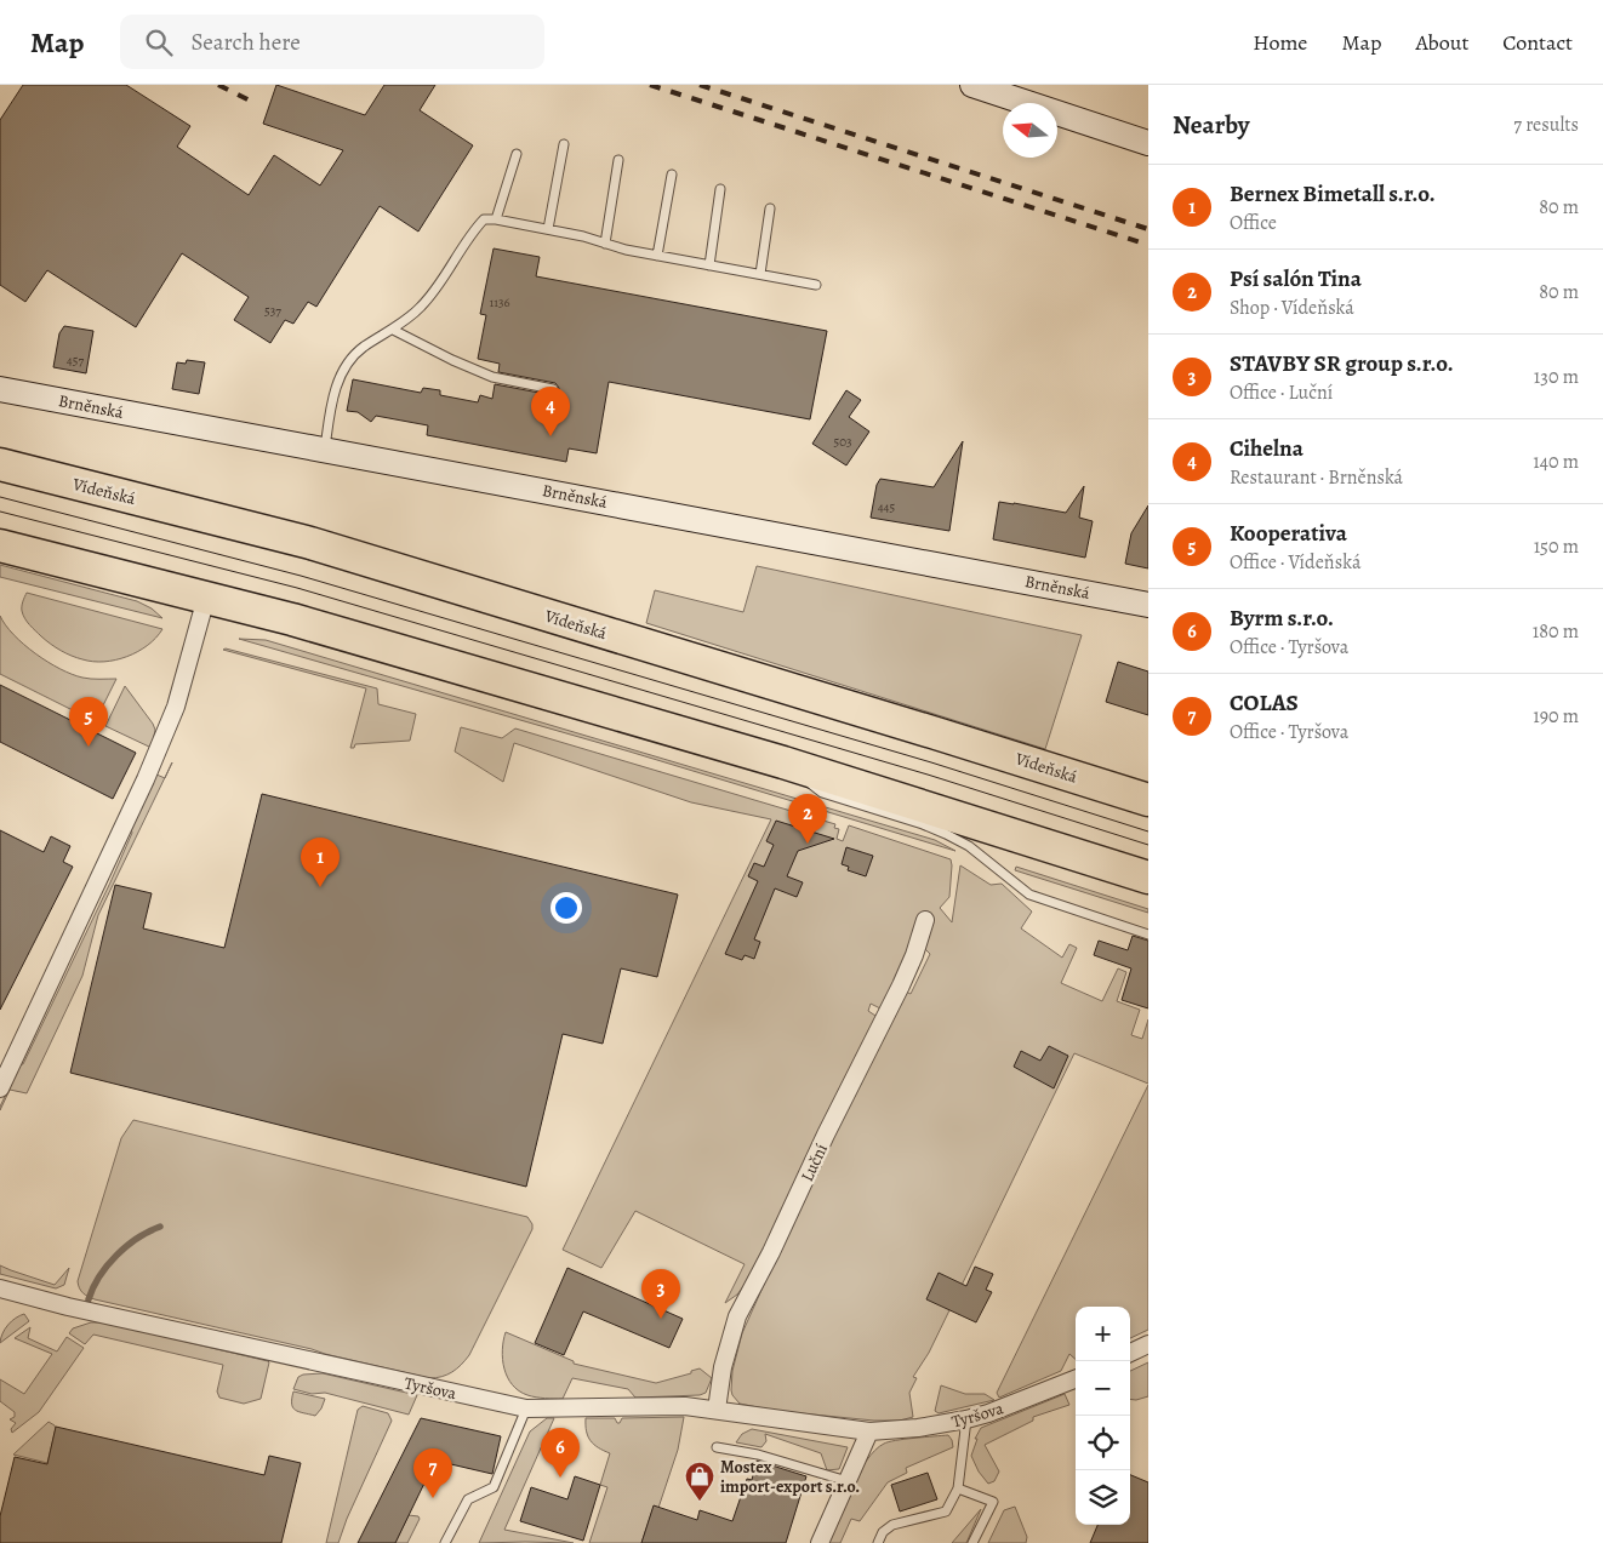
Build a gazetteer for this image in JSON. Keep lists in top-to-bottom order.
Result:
{
  "streets": {
    "highway": ["Vídeňská"],
    "street": ["Brněnská", "Luční", "Tyršova"]
  },
  "crossings": [
    ["Luční", "Tyršova"]
  ],
  "places": {
    "shop": ["Mostex import-export s.r.o."]
  },
  "house_numbers": [
    "1136",
    "537",
    "457",
    "503",
    "445"
  ],
  "north": "left",
  "page": {
    "header": "Map",
    "search": "Search here",
    "nav": [
      "Home",
      "Map",
      "About",
      "Contact"
    ],
    "heading": ["Nearby", "7 results"],
    "list": [
      {
        "mark": "1",
        "name": "Bernex Bimetall s.r.o.",
        "note": "Office",
        "value": "80 m"
      },
      {
        "mark": "2",
        "name": "Psí salón Tina",
        "note": "Shop · Vídeňská",
        "value": "80 m"
      },
      {
        "mark": "3",
        "name": "STAVBY SR group s.r.o.",
        "note": "Office · Luční",
        "value": "130 m"
      },
      {
        "mark": "4",
        "name": "Cihelna",
        "note": "Restaurant · Brněnská",
        "value": "140 m"
      },
      {
        "mark": "5",
        "name": "Kooperativa",
        "note": "Office · Vídeňská",
        "value": "150 m"
      },
      {
        "mark": "6",
        "name": "Byrm s.r.o.",
        "note": "Office · Tyršova",
        "value": "180 m"
      },
      {
        "mark": "7",
        "name": "COLAS",
        "note": "Office · Tyršova",
        "value": "190 m"
      }
    ],
    "pins": [
      "4",
      "5",
      "2",
      "1",
      "3",
      "6",
      "7"
    ],
    "map_buttons": ["+", "−"]
  }
}
